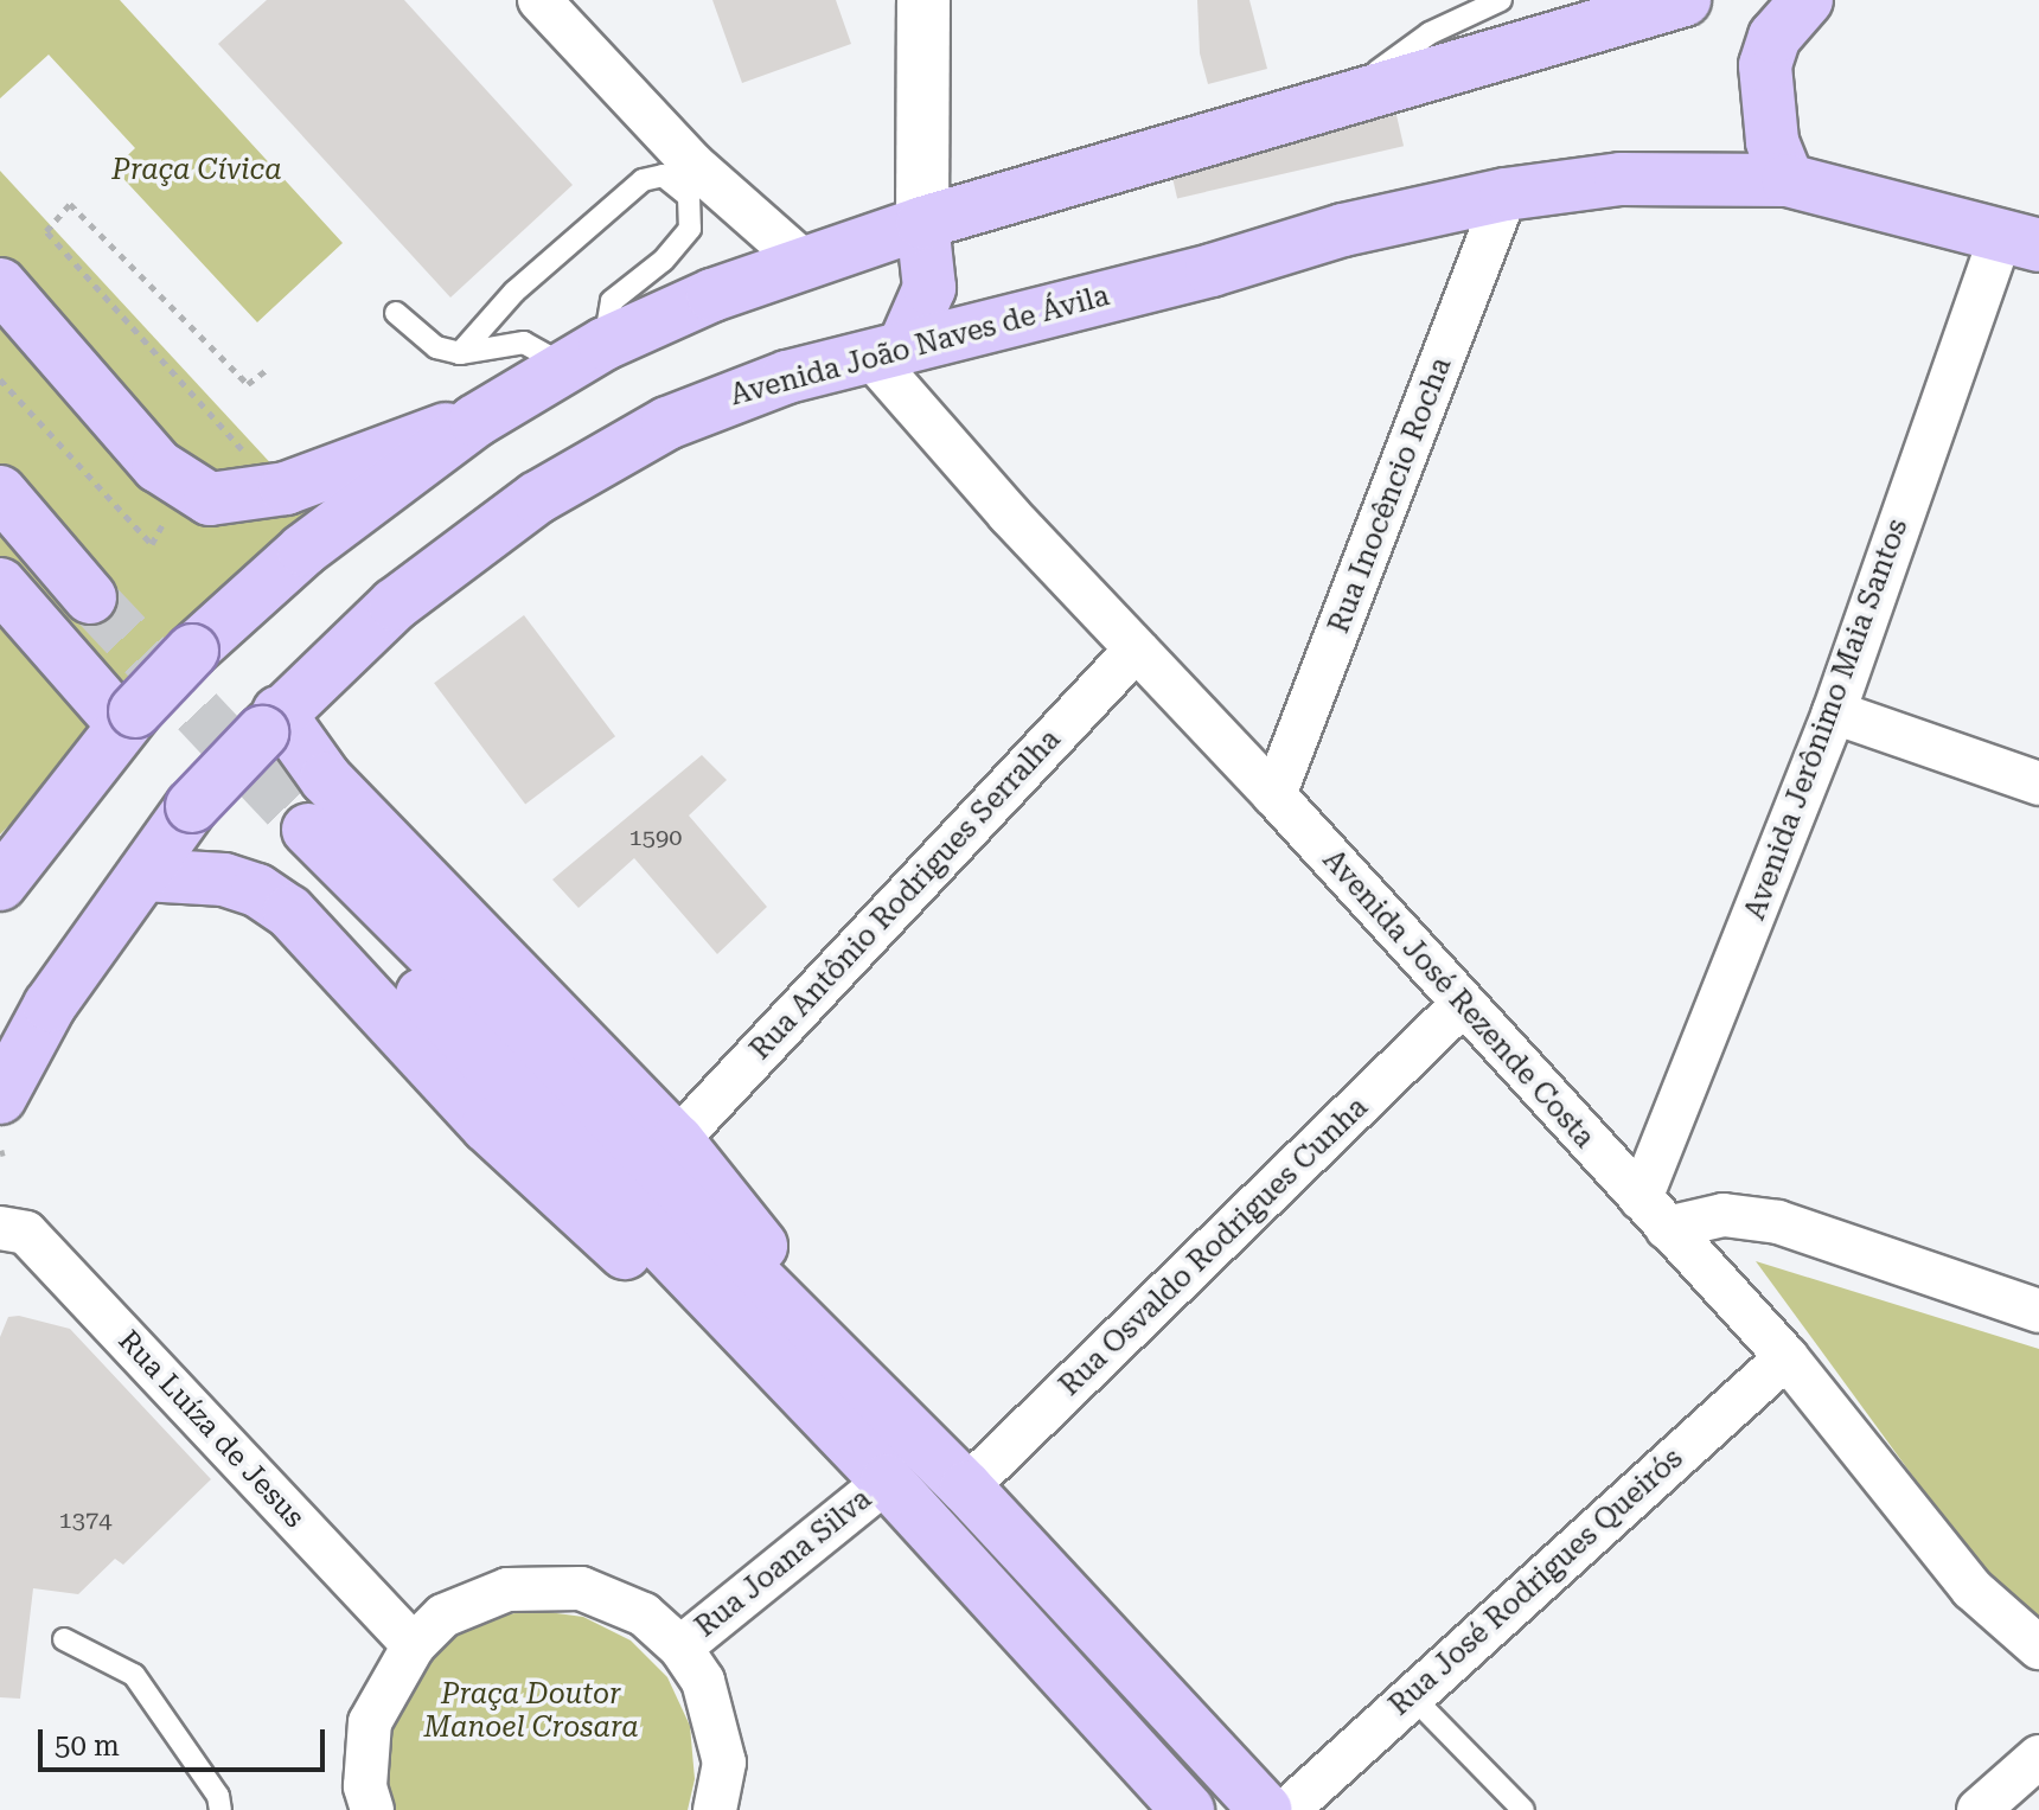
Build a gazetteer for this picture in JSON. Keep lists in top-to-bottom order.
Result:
{
  "streets": {
    "main road": ["Avenida João Naves de Ávila"],
    "street": [
      "Rua Inocêncio Rocha",
      "Avenida Jerônimo Maia Santos",
      "Rua Antônio Rodrigues Serralha",
      "Avenida José Rezende Costa",
      "Rua Osvaldo Rodrigues Cunha",
      "Rua Luíza de Jesus",
      "Rua Joana Silva",
      "Rua José Rodrigues Queirós"
    ]
  },
  "crossings": [
    ["Avenida João Naves de Ávila", "Rua Inocêncio Rocha"],
    ["Avenida João Naves de Ávila", "Avenida Jerônimo Maia Santos"],
    ["Avenida João Naves de Ávila", "Avenida José Rezende Costa"],
    ["Rua Inocêncio Rocha", "Avenida José Rezende Costa"],
    ["Avenida Jerônimo Maia Santos", "Avenida José Rezende Costa"],
    ["Rua Antônio Rodrigues Serralha", "Avenida José Rezende Costa"],
    ["Avenida José Rezende Costa", "Rua Osvaldo Rodrigues Cunha"],
    ["Avenida José Rezende Costa", "Rua José Rodrigues Queirós"]
  ],
  "parks": ["Praça Cívica", "Praça Doutor Manoel Crosara"],
  "house_numbers": ["1590", "1374"],
  "scale_bar": "50 m"
}
